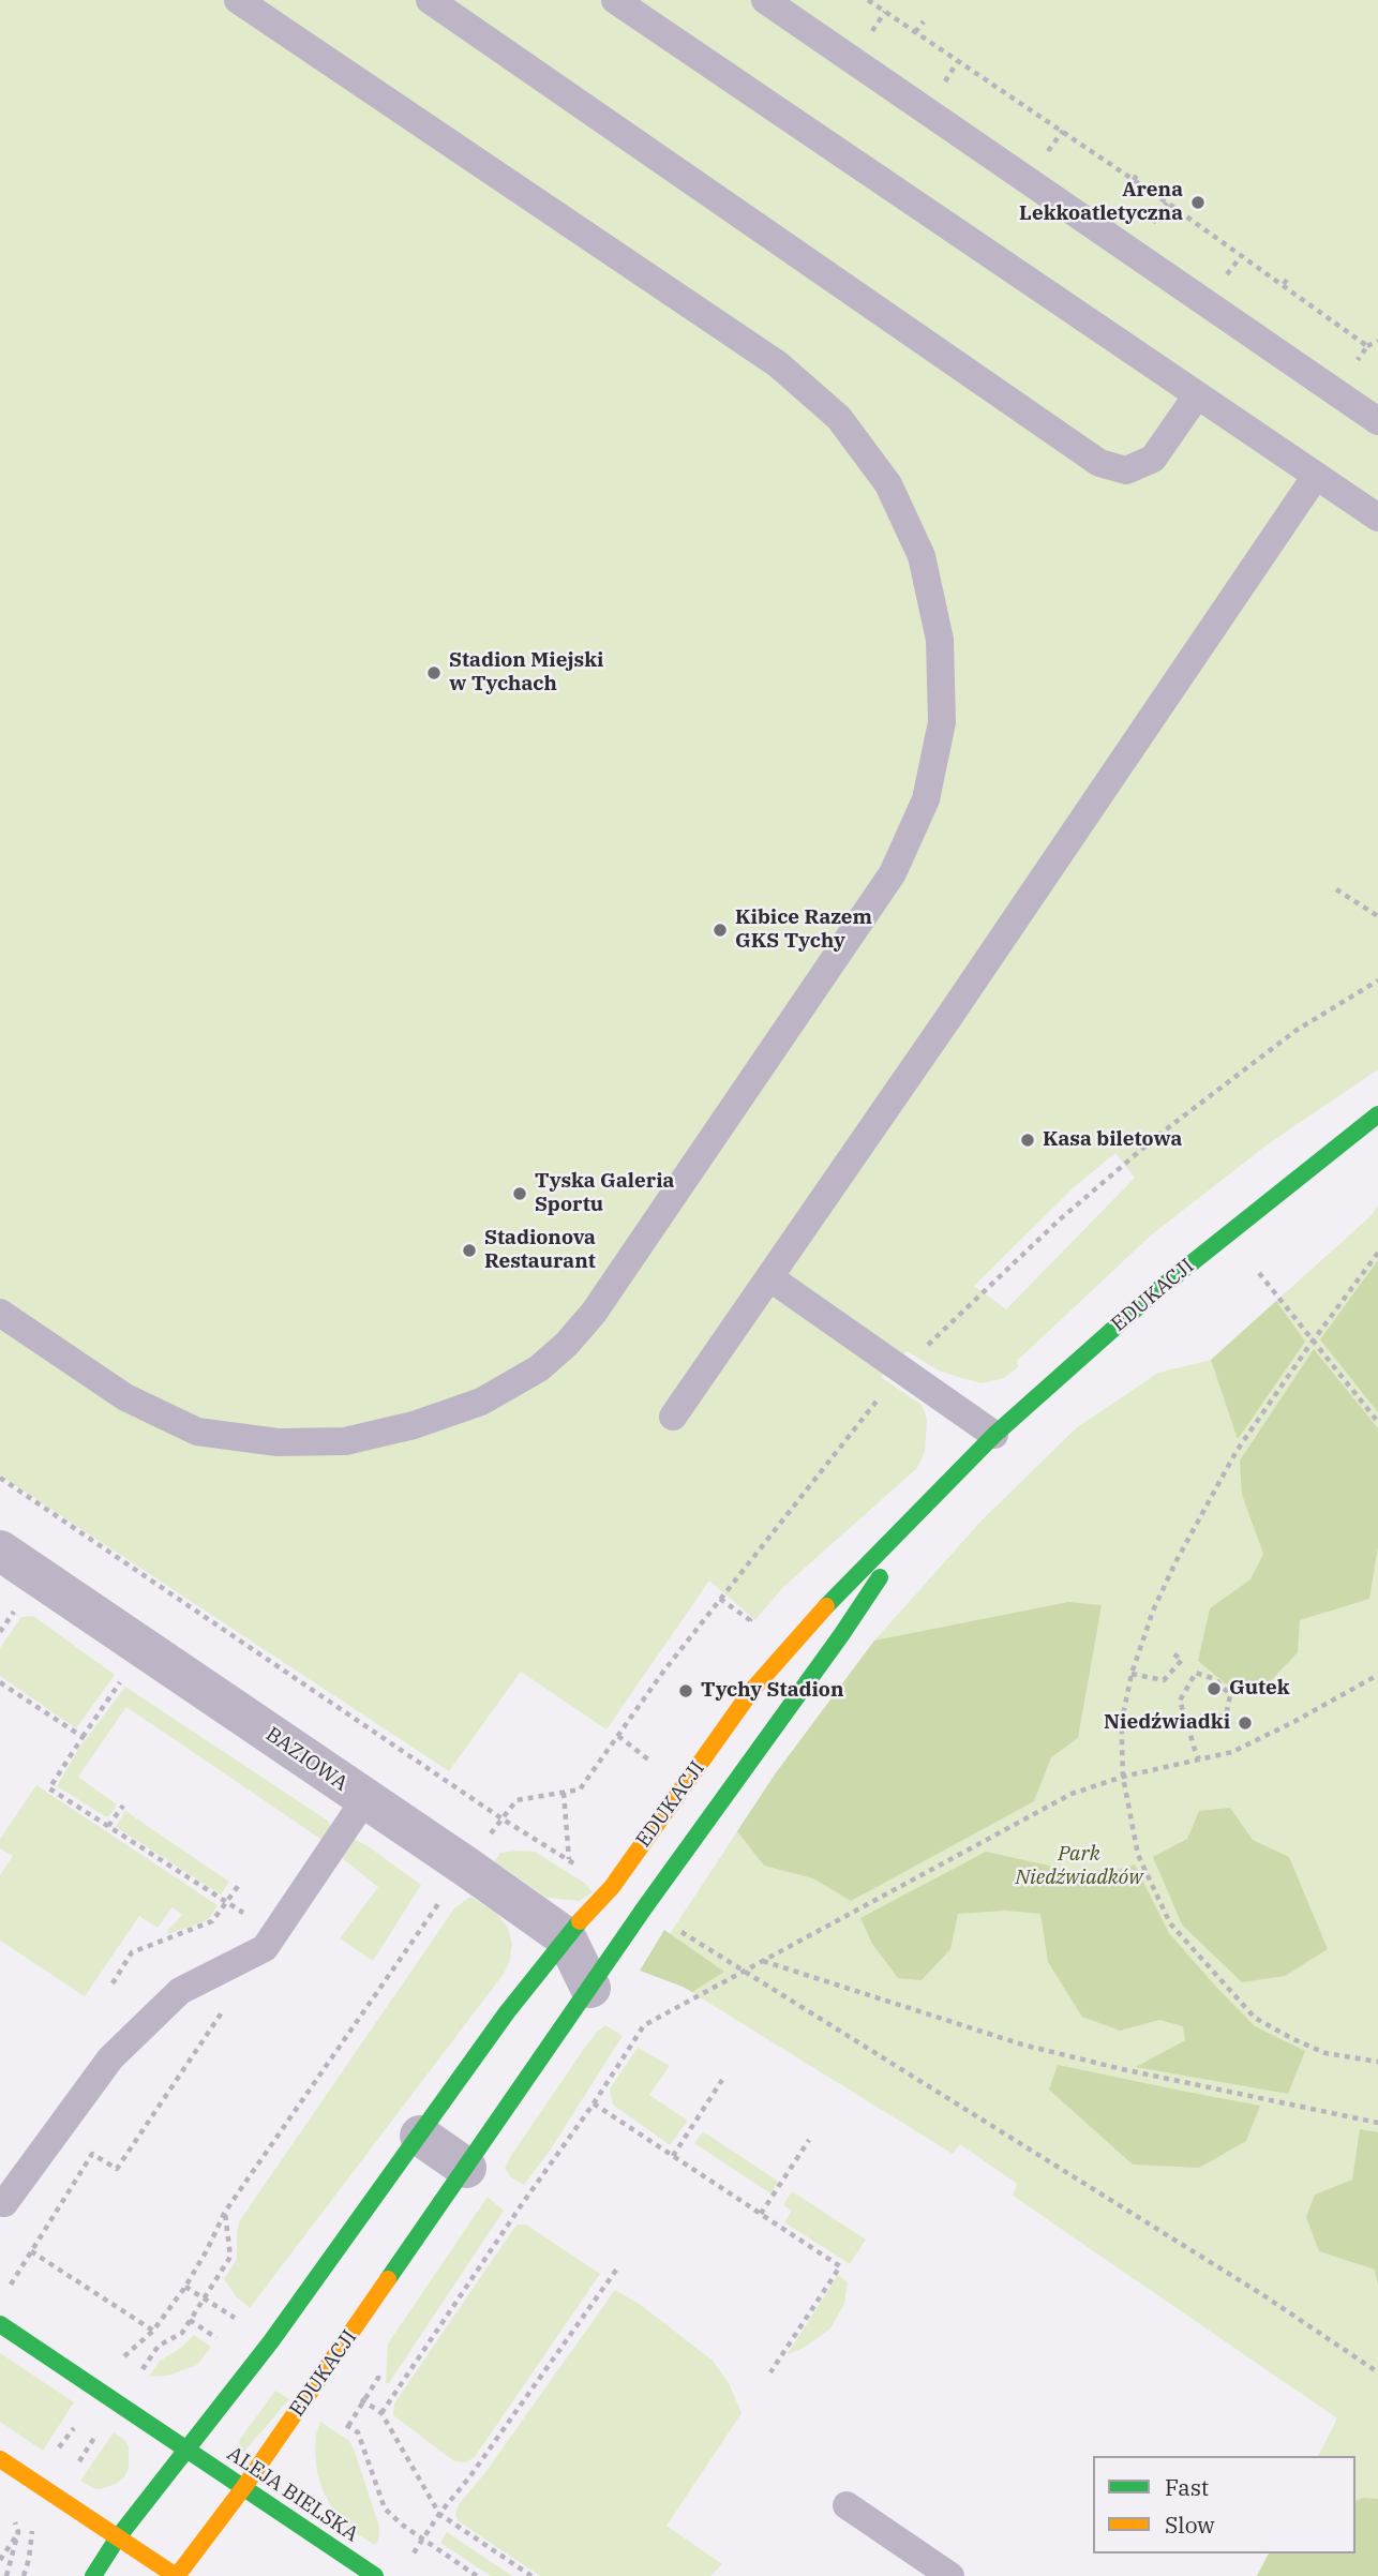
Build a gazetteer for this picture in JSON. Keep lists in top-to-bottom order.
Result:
{
  "streets": {
    "street": ["EDUKACJI", "BAZIOWA", "ALEJA BIELSKA"]
  },
  "crossings": [
    ["EDUKACJI", "BAZIOWA"],
    ["EDUKACJI", "ALEJA BIELSKA"]
  ],
  "parks": ["Park Niedźwiadków"],
  "places": [
    "Arena Lekkoatletyczna",
    "Stadion Miejski w Tychach",
    "Kibice Razem GKS Tychy",
    "Kasa biletowa",
    "Tyska Galeria Sportu",
    "Stadionova Restaurant",
    "Gutek",
    "Tychy Stadion",
    "Niedźwiadki"
  ],
  "legend": ["Fast", "Slow"]
}
